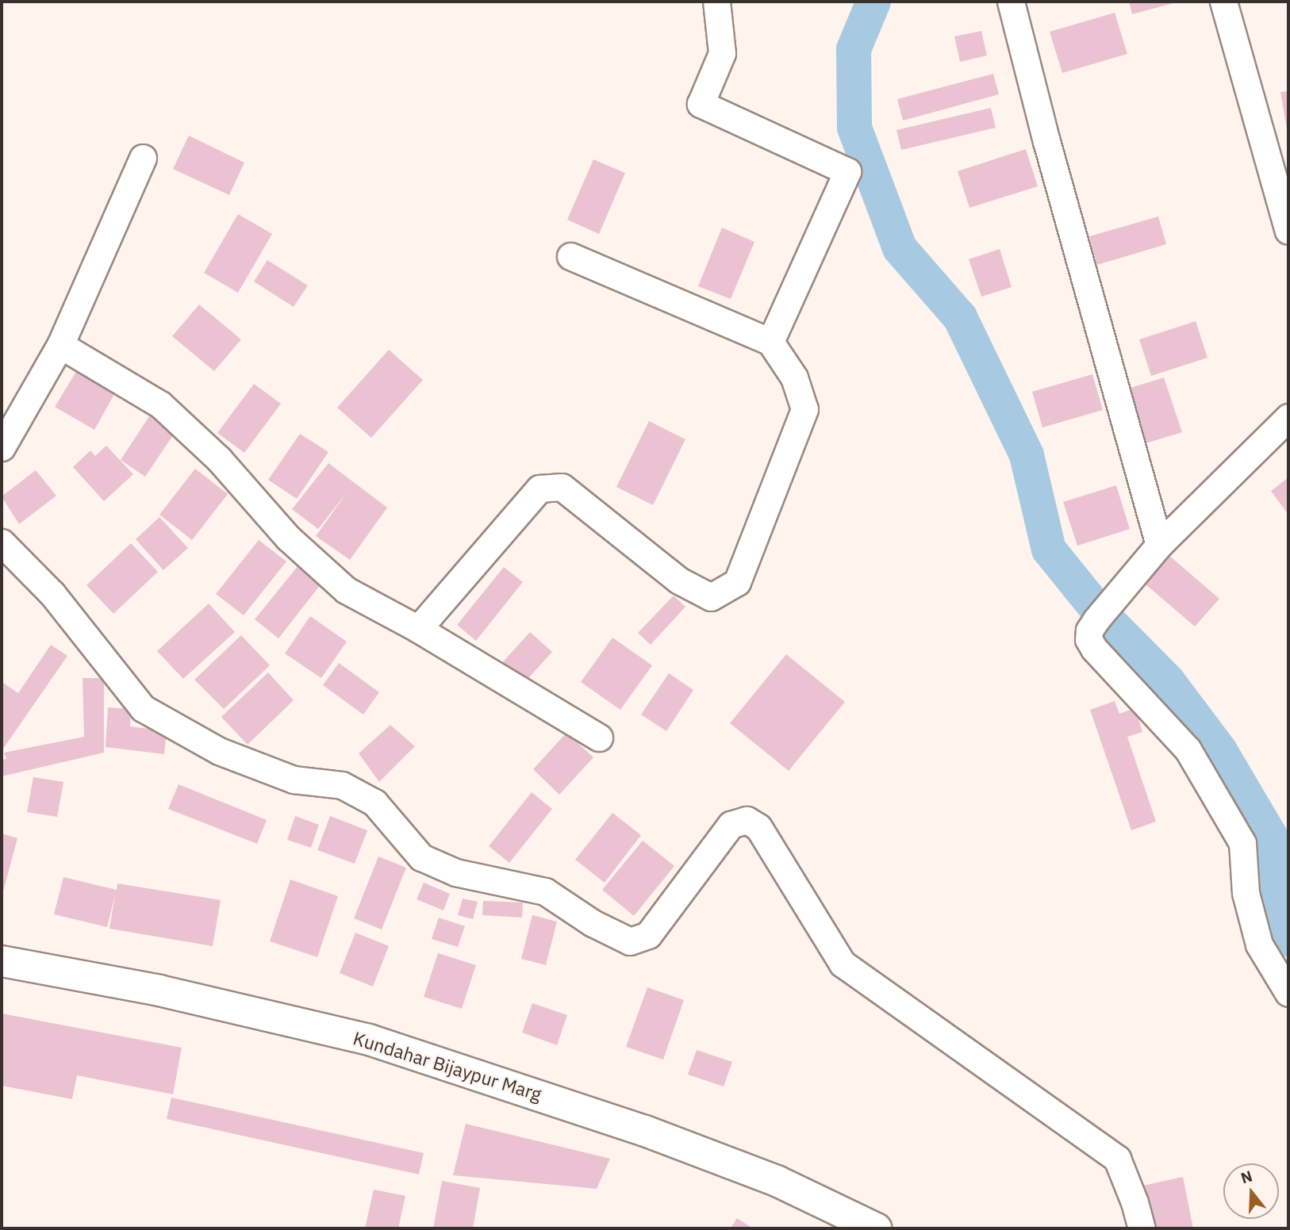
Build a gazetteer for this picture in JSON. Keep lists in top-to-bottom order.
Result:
{
  "streets": {
    "main road": ["Kundahar Bijaypur Marg"]
  },
  "north": "top"
}
